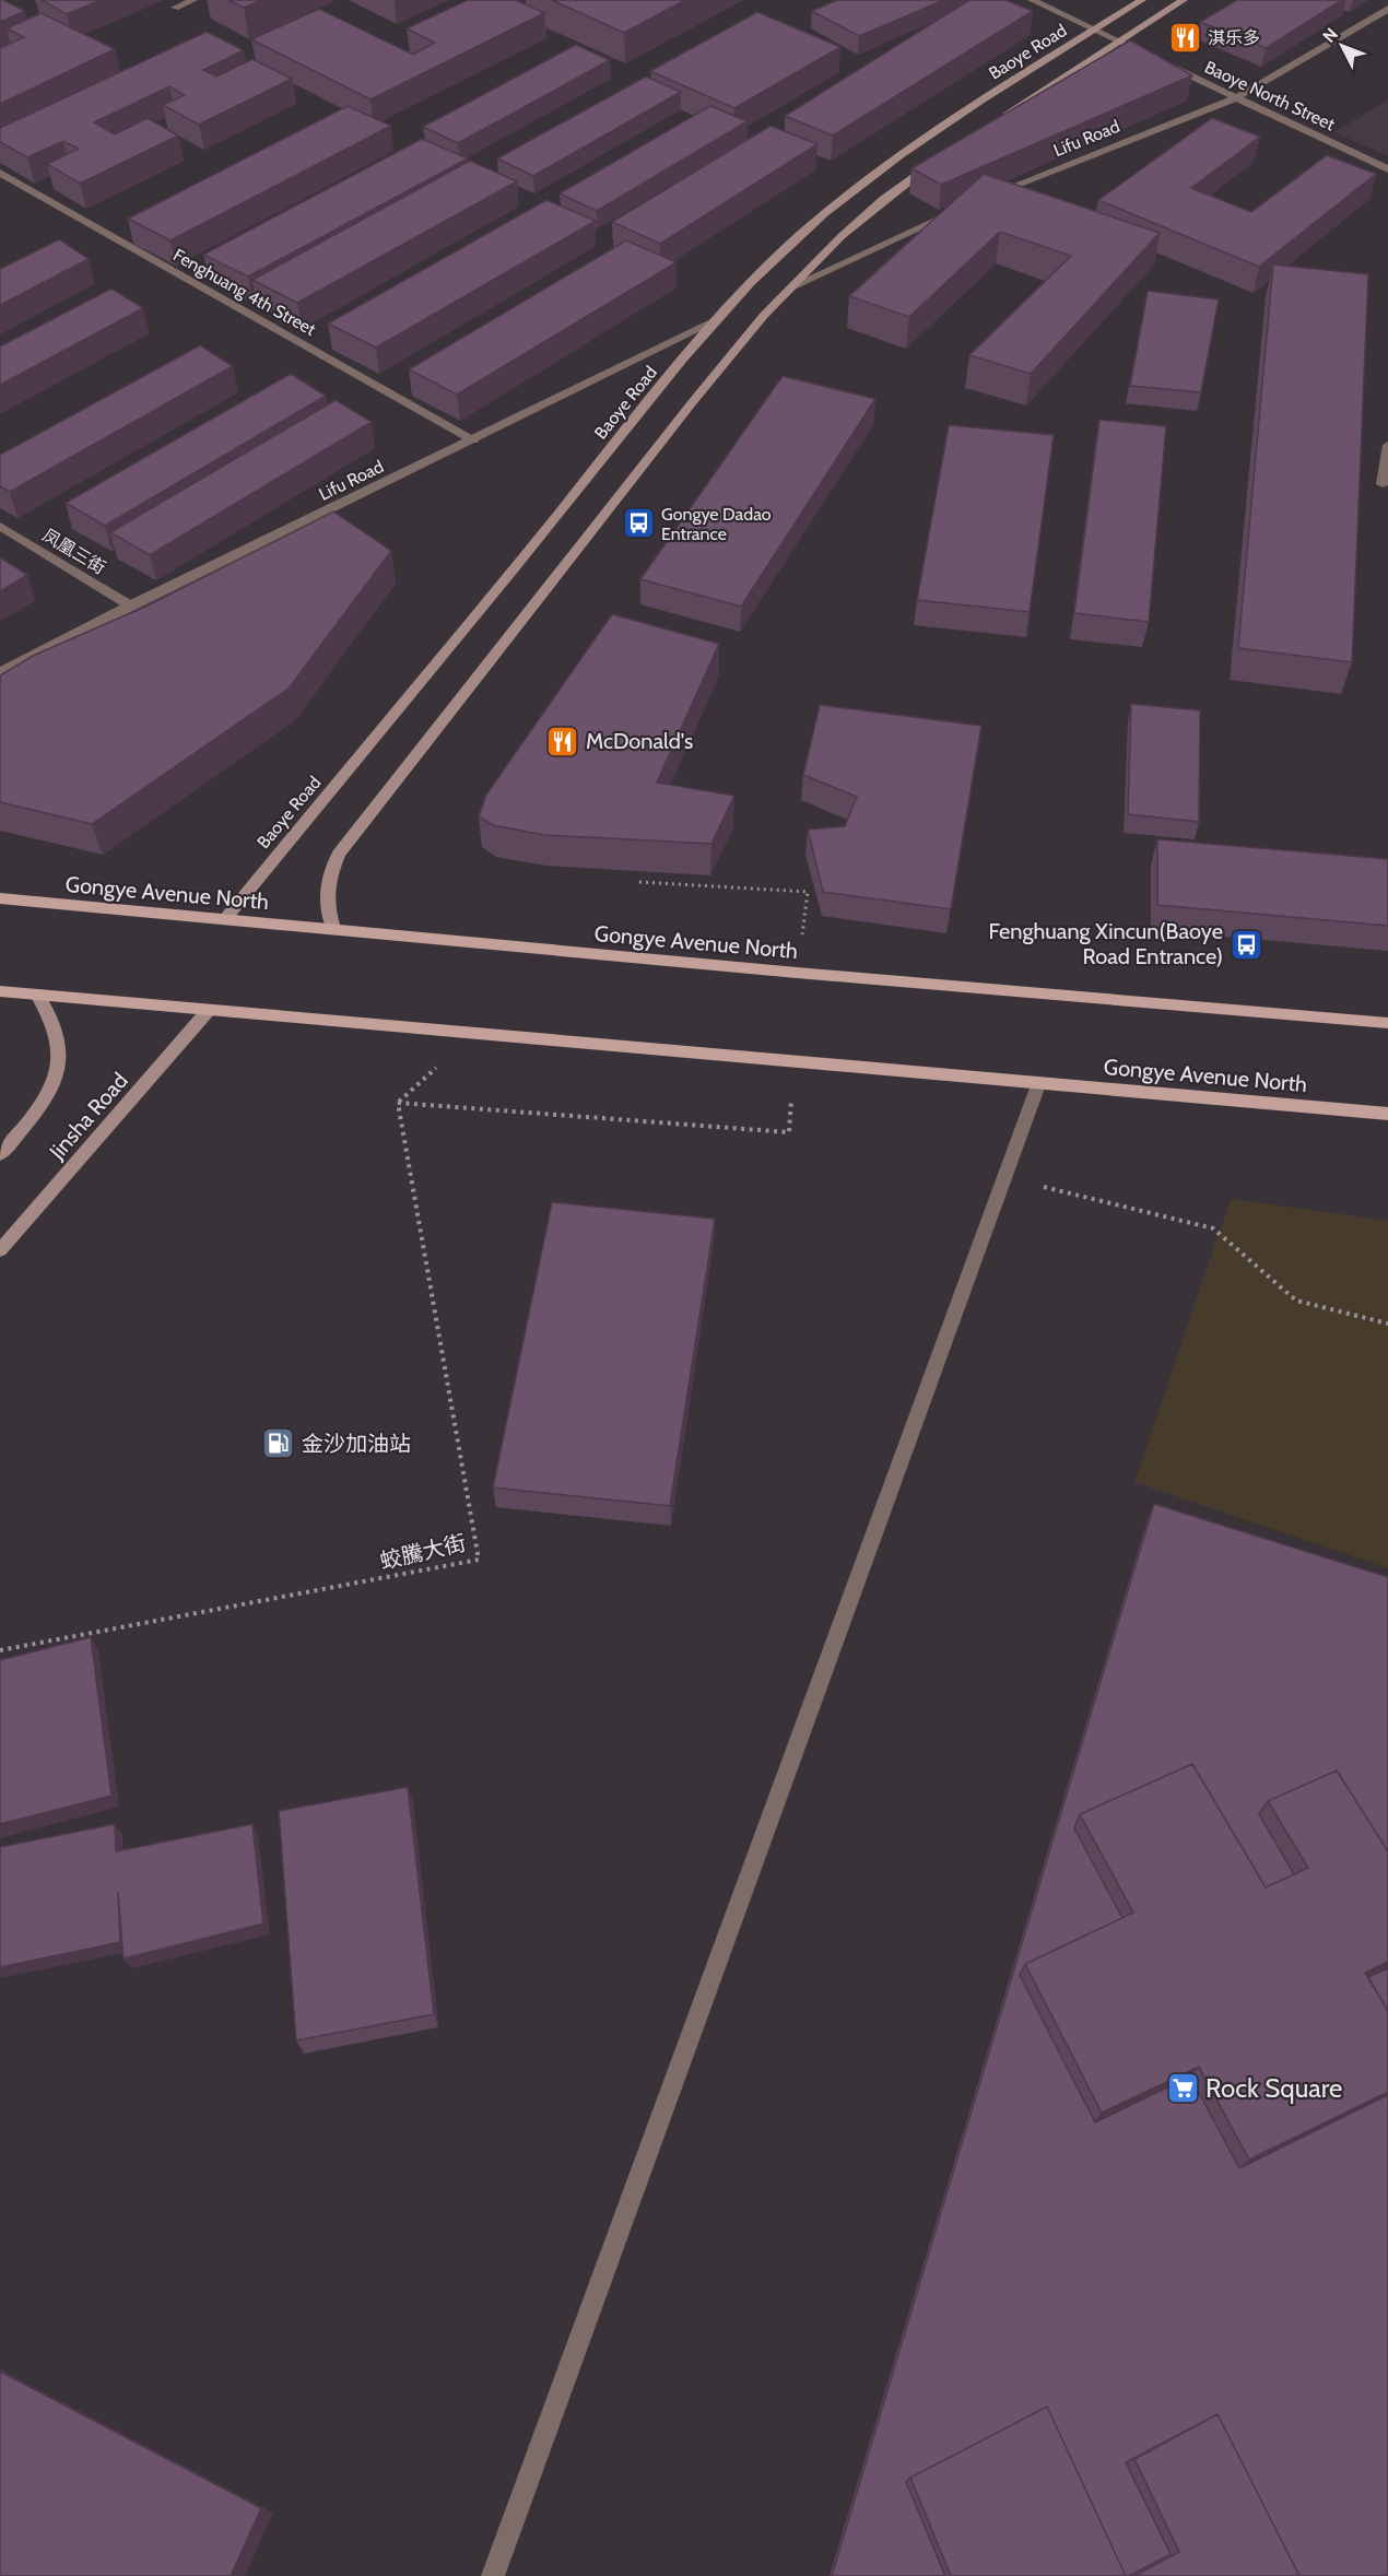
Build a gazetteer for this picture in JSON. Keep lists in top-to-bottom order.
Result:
{
  "streets": {
    "main road": ["Baoye Road", "Gongye Avenue North", "Jinsha Road"],
    "street": [
      "Baoye North Street",
      "Lifu Road",
      "Fenghuang 4th Street",
      "凤凰三街"
    ],
    "path": ["蛟騰大街"]
  },
  "crossings": [
    ["Baoye Road", "Lifu Road"],
    ["Baoye Road", "Gongye Avenue North"],
    ["Baoye North Street", "Lifu Road"],
    ["Lifu Road", "Fenghuang 4th Street"],
    ["Lifu Road", "凤凰三街"],
    ["Gongye Avenue North", "Jinsha Road"]
  ],
  "places": {
    "restaurant": ["淇乐多", "McDonald's"],
    "bus stop": ["Gongye Dadao Entrance", "Fenghuang Xincun(Baoye Road Entrance)"],
    "fuel station": ["金沙加油站"],
    "supermarket": ["Rock Square"]
  },
  "north": "top left"
}
